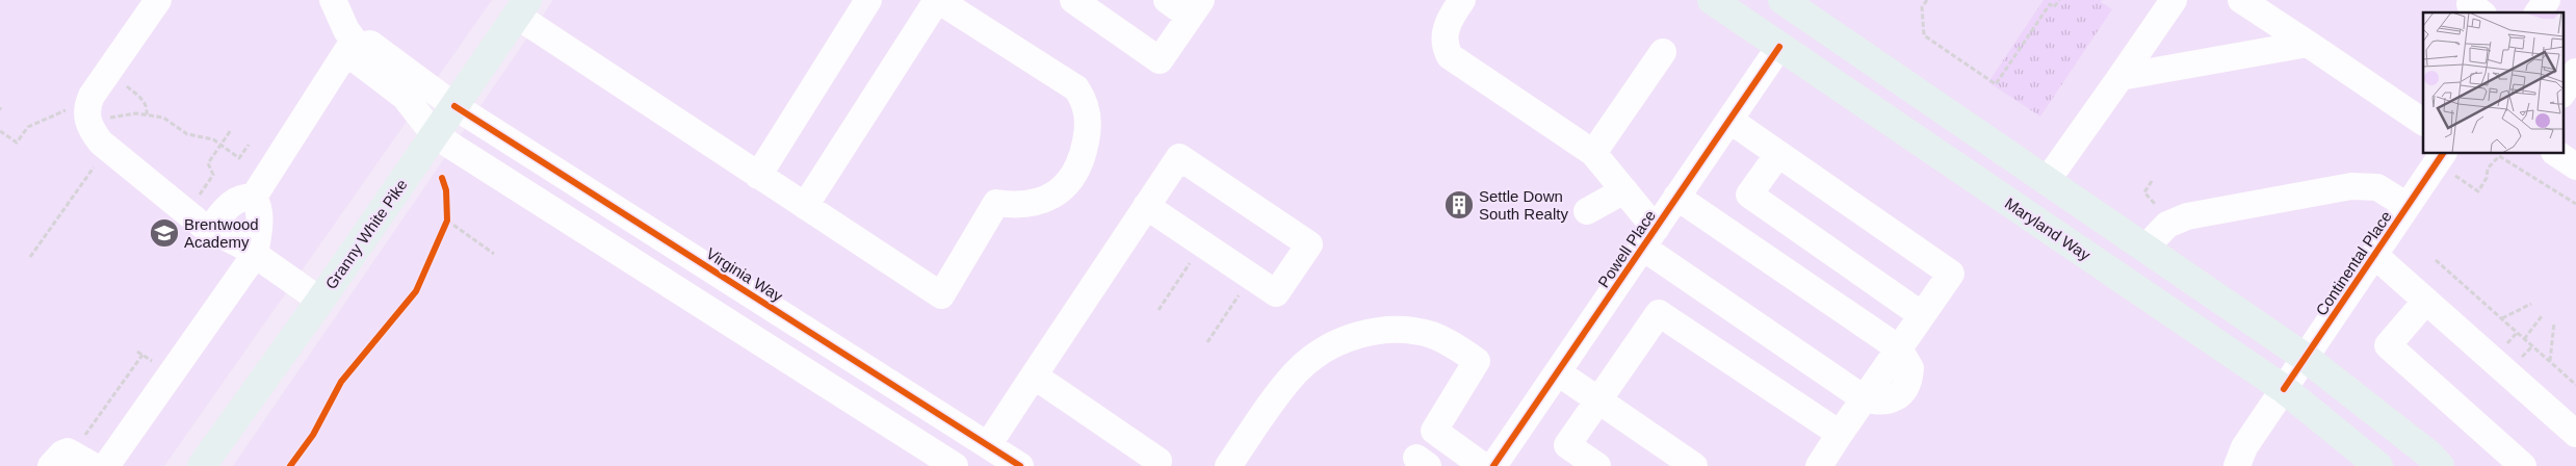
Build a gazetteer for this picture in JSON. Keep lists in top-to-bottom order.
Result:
{
  "streets": {
    "main road": ["Maryland Way", "Granny White Pike"],
    "street": ["Powell Place", "Continental Place", "Virginia Way"]
  },
  "crossings": [
    ["Maryland Way", "Powell Place"],
    ["Maryland Way", "Continental Place"],
    ["Granny White Pike", "Virginia Way"]
  ],
  "places": {
    "building": ["Settle Down South Realty"],
    "school or university": ["Brentwood Academy"]
  }
}
